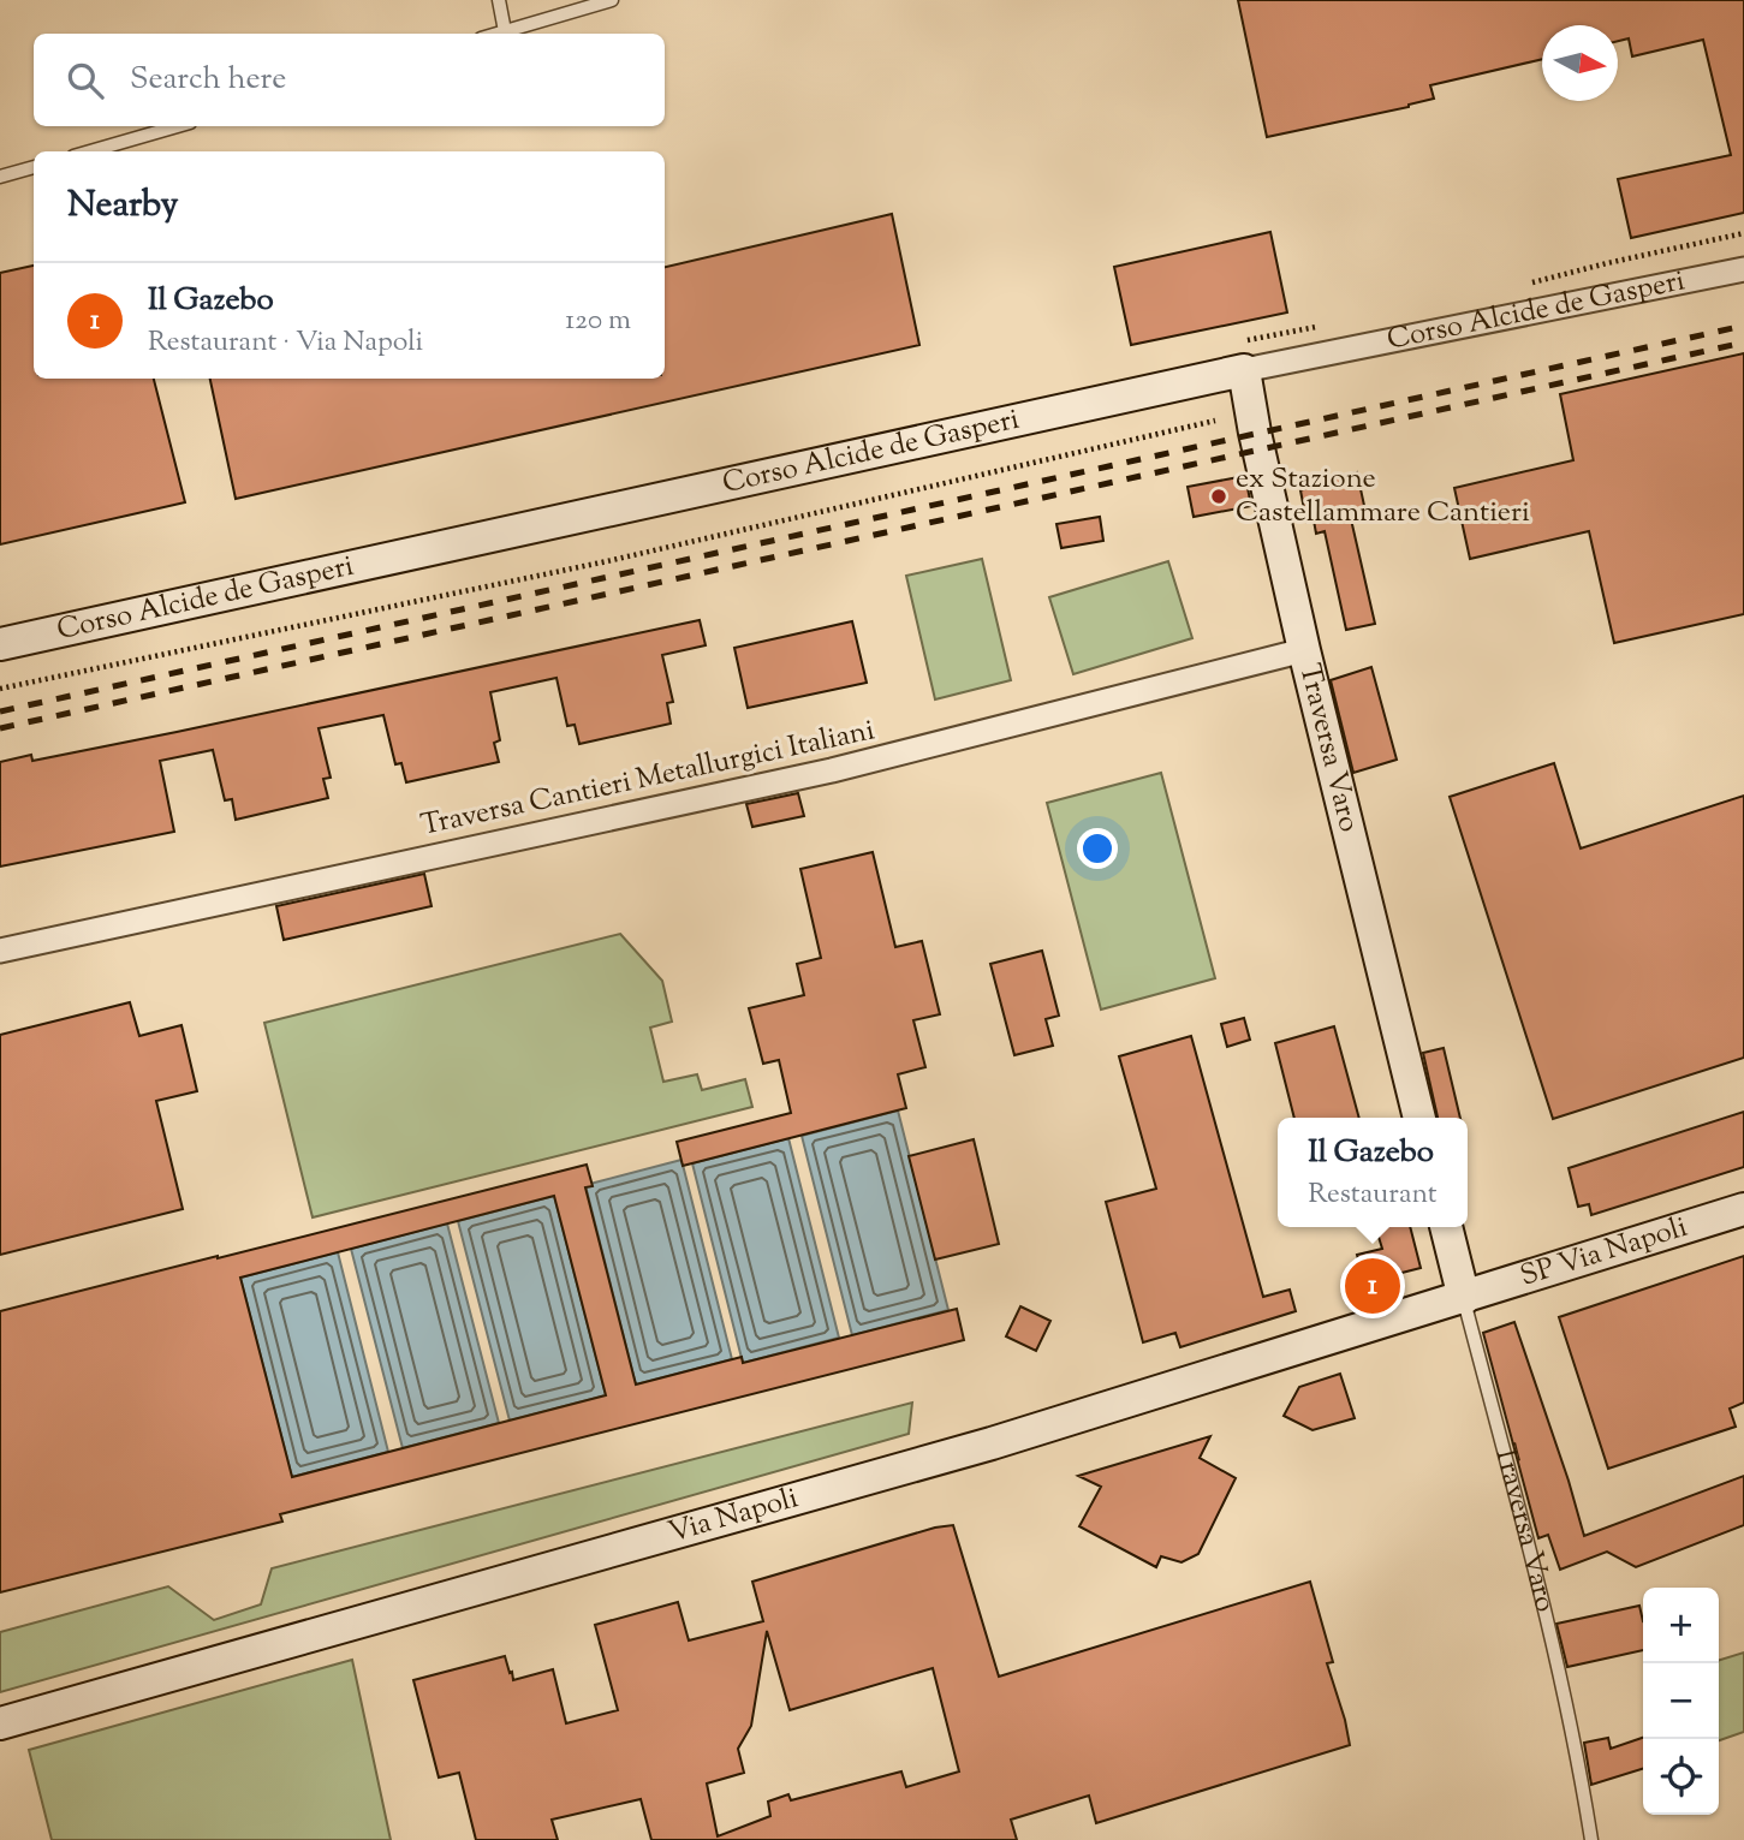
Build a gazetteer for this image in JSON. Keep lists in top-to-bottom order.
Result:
{
  "streets": {
    "street": [
      "Corso Alcide de Gasperi",
      "Traversa Varo",
      "Traversa Cantieri Metallurgici Italiani",
      "SP Via Napoli",
      "Via Napoli"
    ]
  },
  "crossings": [
    ["Corso Alcide de Gasperi", "Traversa Varo"],
    ["Traversa Varo", "Traversa Cantieri Metallurgici Italiani"],
    ["Traversa Varo", "SP Via Napoli"],
    ["Traversa Varo", "Via Napoli"],
    ["SP Via Napoli", "Via Napoli"]
  ],
  "places": ["ex Stazione Castellammare Cantieri"],
  "north": "right",
  "page": {
    "search": "Search here",
    "heading": "Nearby",
    "list": [
      {
        "mark": "1",
        "name": "Il Gazebo",
        "note": "Restaurant · Via Napoli",
        "value": "120 m"
      }
    ],
    "popup": ["Il Gazebo", "Restaurant"],
    "pins": "1",
    "map_buttons": ["+", "−"]
  }
}
